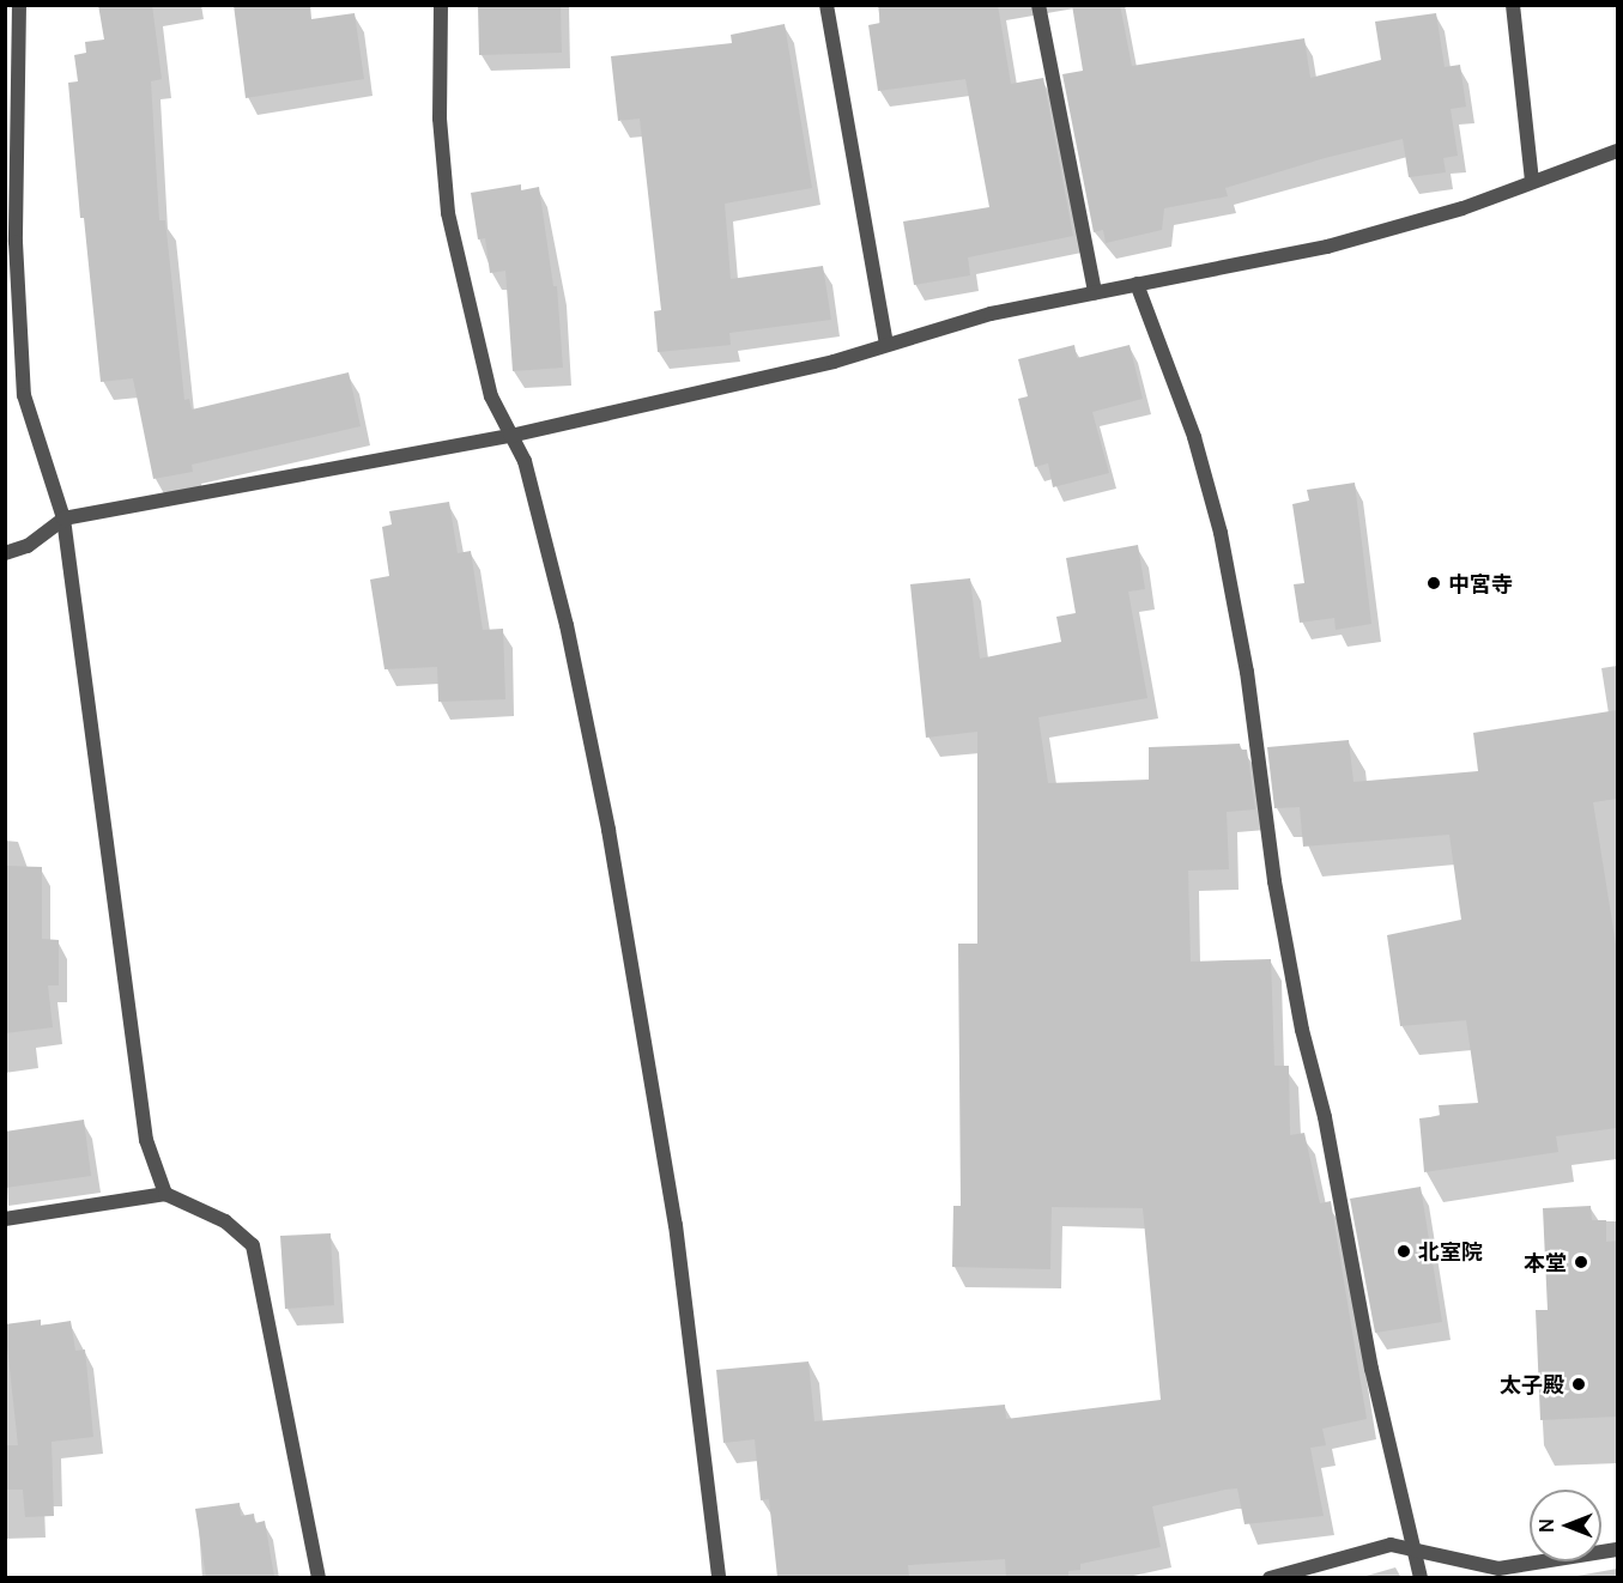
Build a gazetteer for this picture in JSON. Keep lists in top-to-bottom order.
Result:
{
  "places": [
    "中宮寺",
    "北室院",
    "本堂",
    "太子殿"
  ],
  "north": "left"
}
